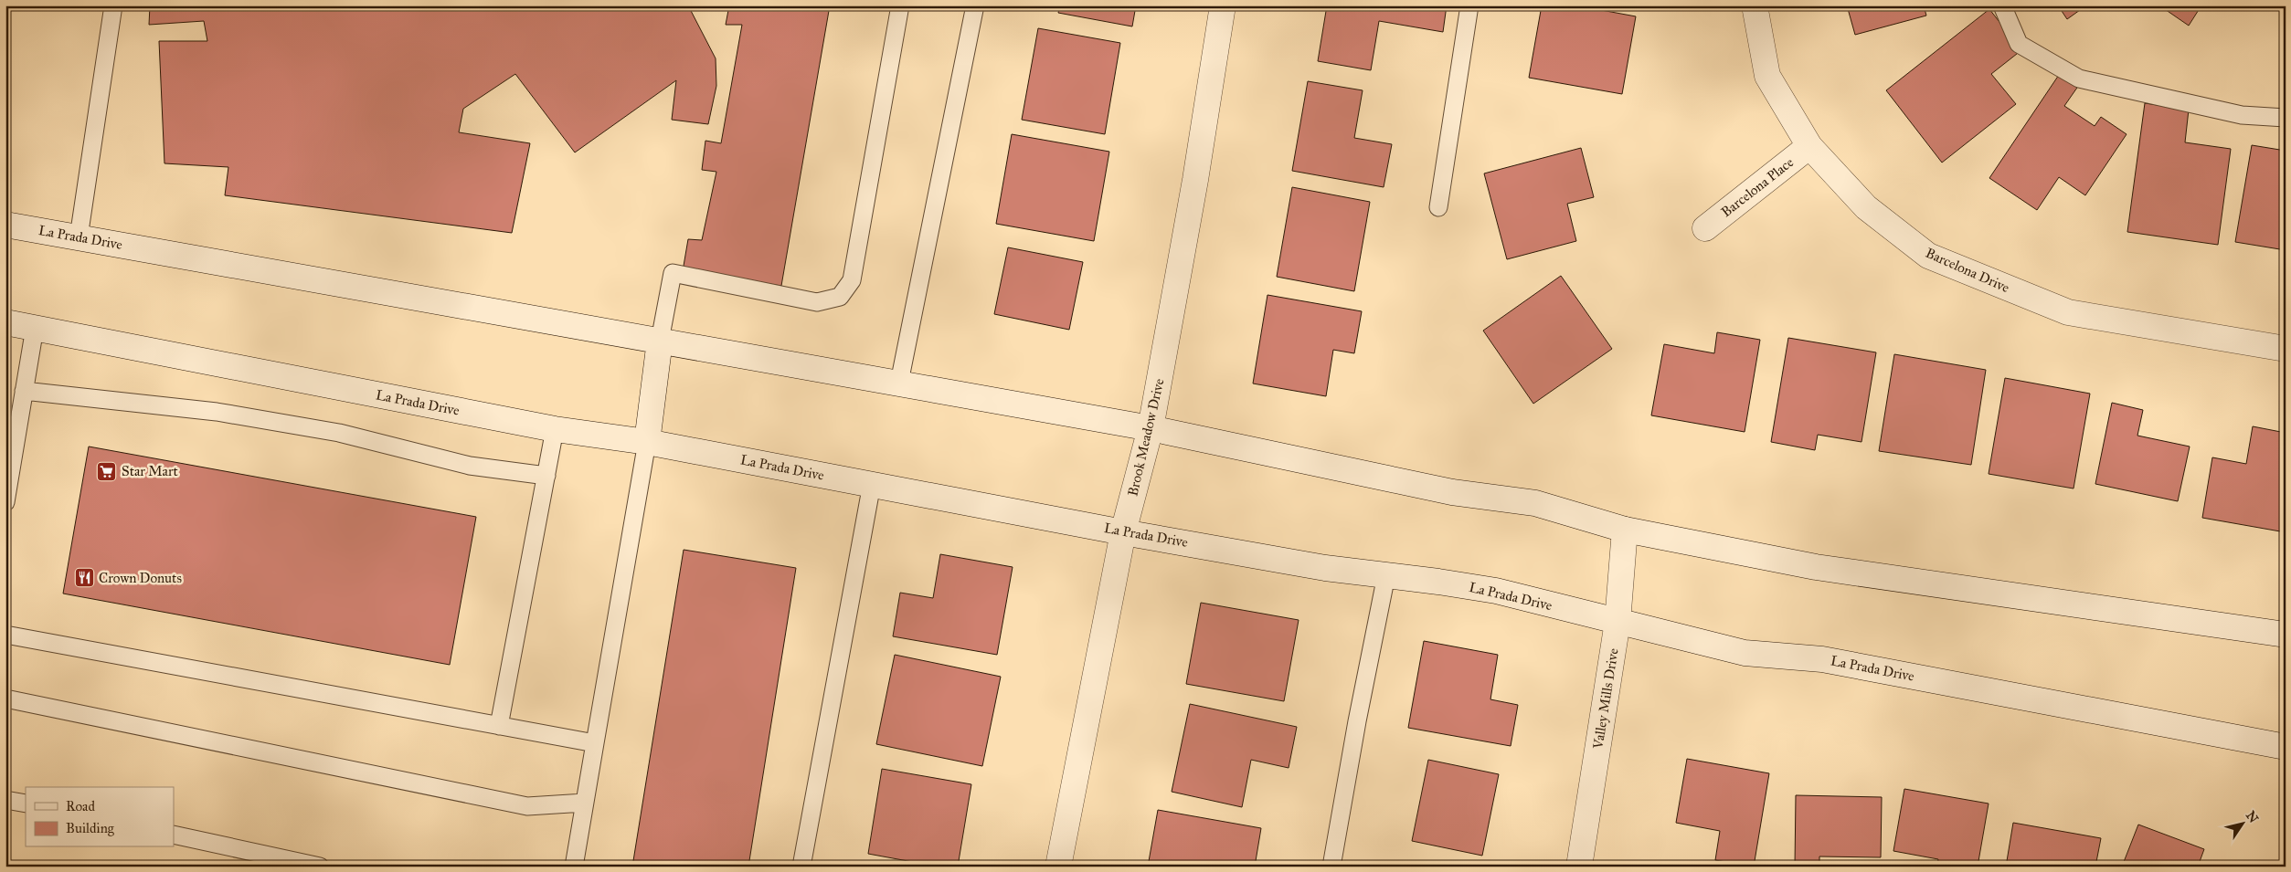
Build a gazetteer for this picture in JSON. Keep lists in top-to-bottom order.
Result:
{
  "streets": {
    "main road": [
      "Barcelona Place",
      "La Prada Drive",
      "Barcelona Drive",
      "Brook Meadow Drive",
      "Valley Mills Drive"
    ]
  },
  "crossings": [
    ["Barcelona Place", "Barcelona Drive"],
    ["La Prada Drive", "Brook Meadow Drive"],
    ["La Prada Drive", "Valley Mills Drive"]
  ],
  "places": {
    "supermarket": ["Star Mart"],
    "restaurant": ["Crown Donuts"]
  },
  "legend": ["Road", "Building"],
  "north": "top right"
}
